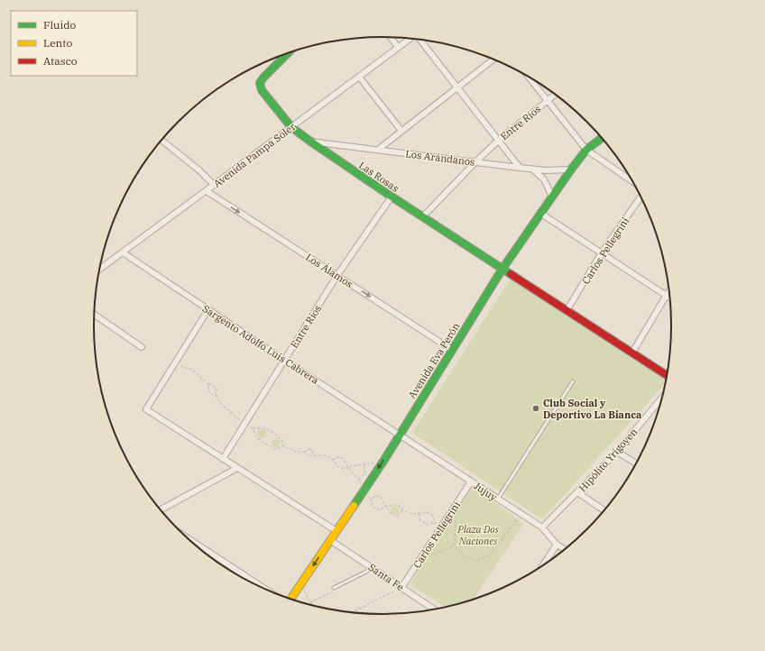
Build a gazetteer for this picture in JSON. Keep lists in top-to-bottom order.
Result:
{
  "streets": {
    "street": [
      "Entre Ríos",
      "Avenida Pampa Soler",
      "Los Arándanos",
      "Las Rosas",
      "Carlos Pellegrini",
      "Los Álamos",
      "Sargento Adolfo Luis Cabrera",
      "Avenida Eva Perón",
      "Hipólito Yrigoyen",
      "Jujuy",
      "Santa Fe"
    ]
  },
  "crossings": [
    ["Entre Ríos", "Los Arándanos"],
    ["Entre Ríos", "Las Rosas"],
    ["Entre Ríos", "Los Álamos"],
    ["Entre Ríos", "Sargento Adolfo Luis Cabrera"],
    ["Avenida Pampa Soler", "Las Rosas"],
    ["Avenida Pampa Soler", "Los Álamos"],
    ["Avenida Pampa Soler", "Sargento Adolfo Luis Cabrera"],
    ["Los Arándanos", "Las Rosas"],
    ["Los Arándanos", "Avenida Eva Perón"],
    ["Las Rosas", "Carlos Pellegrini"],
    ["Las Rosas", "Avenida Eva Perón"],
    ["Carlos Pellegrini", "Jujuy"],
    ["Carlos Pellegrini", "Santa Fe"],
    ["Los Álamos", "Avenida Eva Perón"],
    ["Sargento Adolfo Luis Cabrera", "Avenida Eva Perón"],
    ["Sargento Adolfo Luis Cabrera", "Jujuy"],
    ["Avenida Eva Perón", "Jujuy"],
    ["Avenida Eva Perón", "Santa Fe"],
    ["Hipólito Yrigoyen", "Jujuy"]
  ],
  "one_way": ["Los Álamos"],
  "parks": ["Plaza Dos Naciones"],
  "places": ["Club Social y Deportivo La Bianca"],
  "legend": ["Fluido", "Lento", "Atasco"]
}
